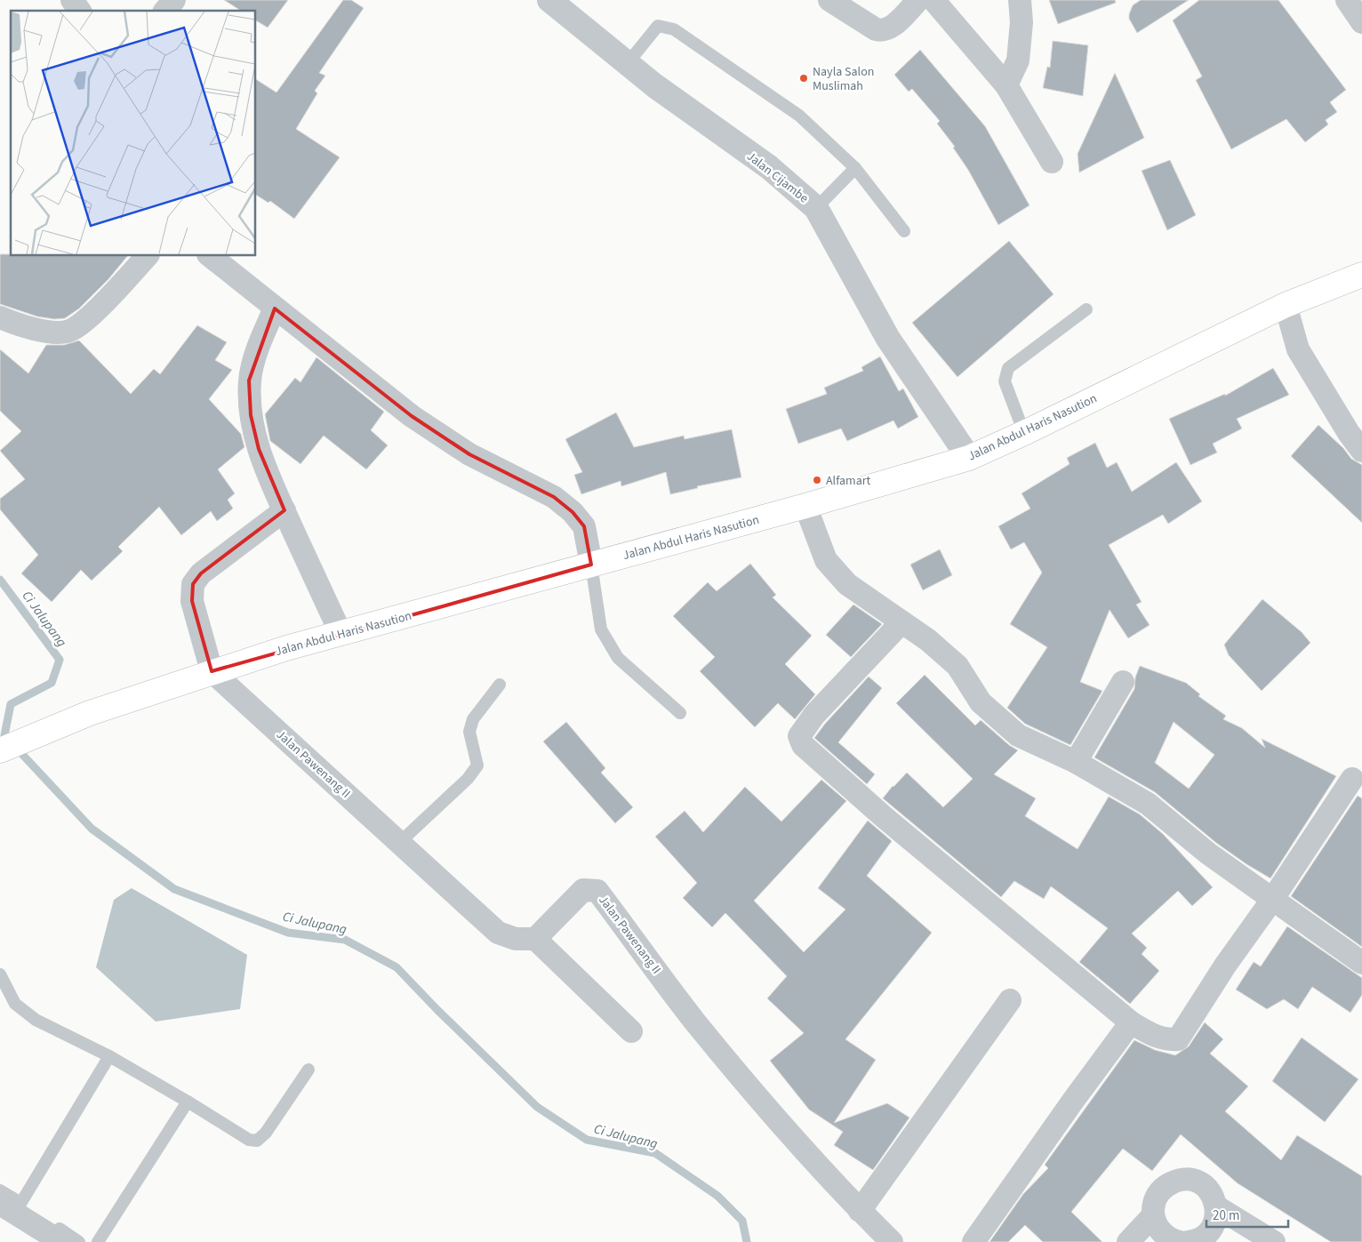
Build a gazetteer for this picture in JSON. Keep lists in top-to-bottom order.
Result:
{
  "streets": {
    "highway": ["Jalan Abdul Haris Nasution"],
    "street": ["Jalan Cijambe", "Jalan Pawenang II"]
  },
  "crossings": [
    ["Jalan Cijambe", "Jalan Abdul Haris Nasution"],
    ["Jalan Abdul Haris Nasution", "Jalan Pawenang II"]
  ],
  "water": ["Ci Jalupang"],
  "places": ["Nayla Salon Muslimah", "Alfamart"],
  "scale_bar": "20 m"
}
